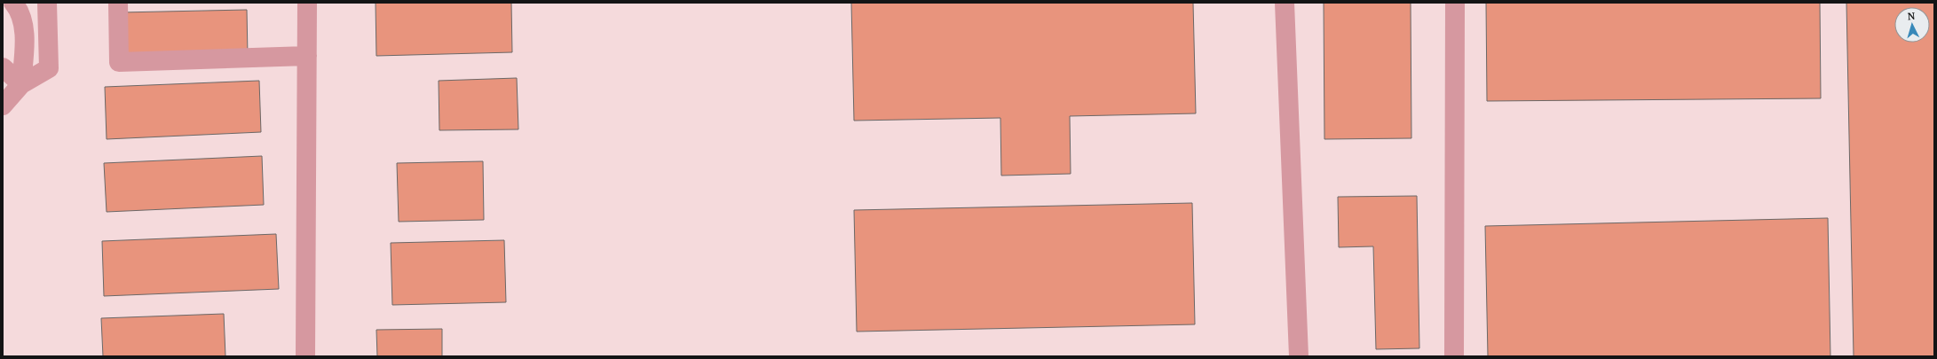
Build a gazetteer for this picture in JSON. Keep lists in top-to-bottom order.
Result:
{
  "north": "top"
}
